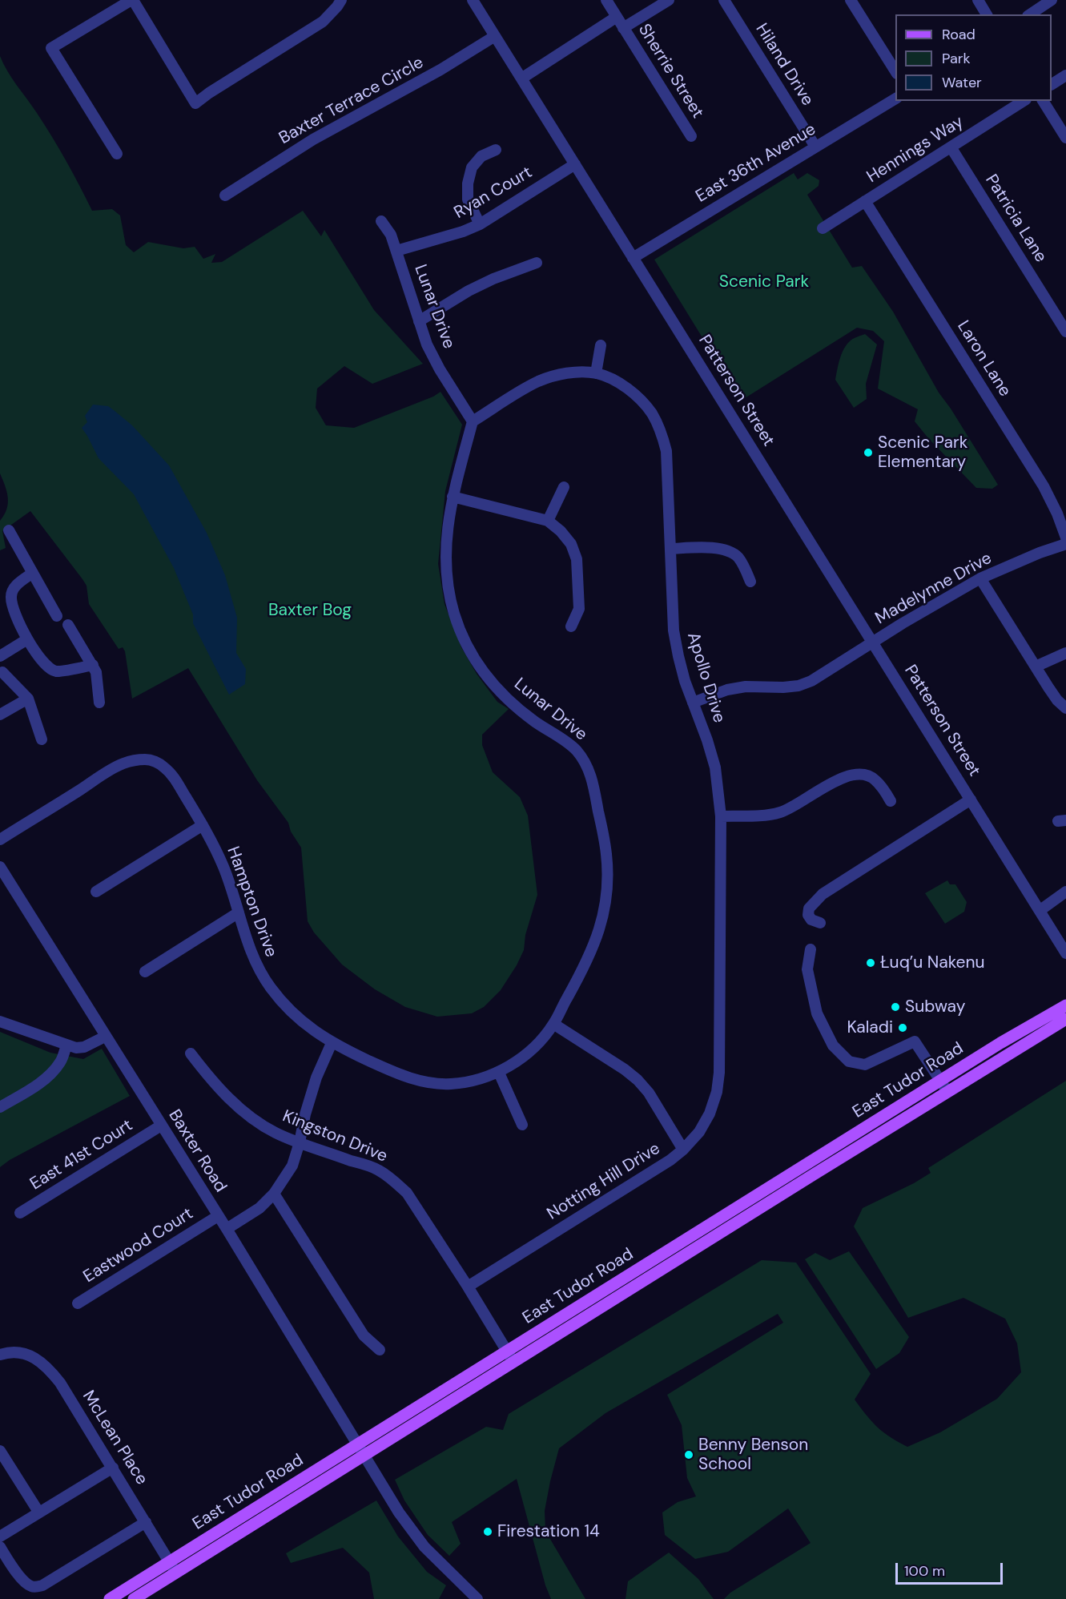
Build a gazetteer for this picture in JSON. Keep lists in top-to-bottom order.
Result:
{
  "streets": {
    "main road": ["East Tudor Road"],
    "street": [
      "Hiland Drive",
      "Sherrie Street",
      "Baxter Terrace Circle",
      "Hennings Way",
      "East 36th Avenue",
      "Ryan Court",
      "Patricia Lane",
      "Lunar Drive",
      "Laron Lane",
      "Patterson Street",
      "Madelynne Drive",
      "Apollo Drive",
      "Hampton Drive",
      "Kingston Drive",
      "Baxter Road",
      "East 41st Court",
      "Notting Hill Drive",
      "Eastwood Court",
      "McLean Place"
    ]
  },
  "crossings": [
    ["Hiland Drive", "East 36th Avenue"],
    ["Baxter Terrace Circle", "Patterson Street"],
    ["Hennings Way", "Patricia Lane"],
    ["Hennings Way", "Laron Lane"],
    ["East 36th Avenue", "Patterson Street"],
    ["Ryan Court", "Lunar Drive"],
    ["Ryan Court", "Patterson Street"],
    ["Lunar Drive", "Apollo Drive"],
    ["Lunar Drive", "Hampton Drive"],
    ["Patterson Street", "Madelynne Drive"],
    ["Madelynne Drive", "Apollo Drive"],
    ["Apollo Drive", "Notting Hill Drive"],
    ["East Tudor Road", "Kingston Drive"],
    ["East Tudor Road", "Baxter Road"],
    ["East Tudor Road", "McLean Place"],
    ["Kingston Drive", "Notting Hill Drive"],
    ["Baxter Road", "East 41st Court"],
    ["Baxter Road", "Eastwood Court"]
  ],
  "parks": ["Scenic Park", "Baxter Bog"],
  "places": [
    "Scenic Park Elementary",
    "Łuq’u Nakenu",
    "Subway",
    "Kaladi",
    "Benny Benson School",
    "Firestation 14"
  ],
  "legend": ["Road", "Park", "Water"],
  "scale_bar": "100 m"
}
